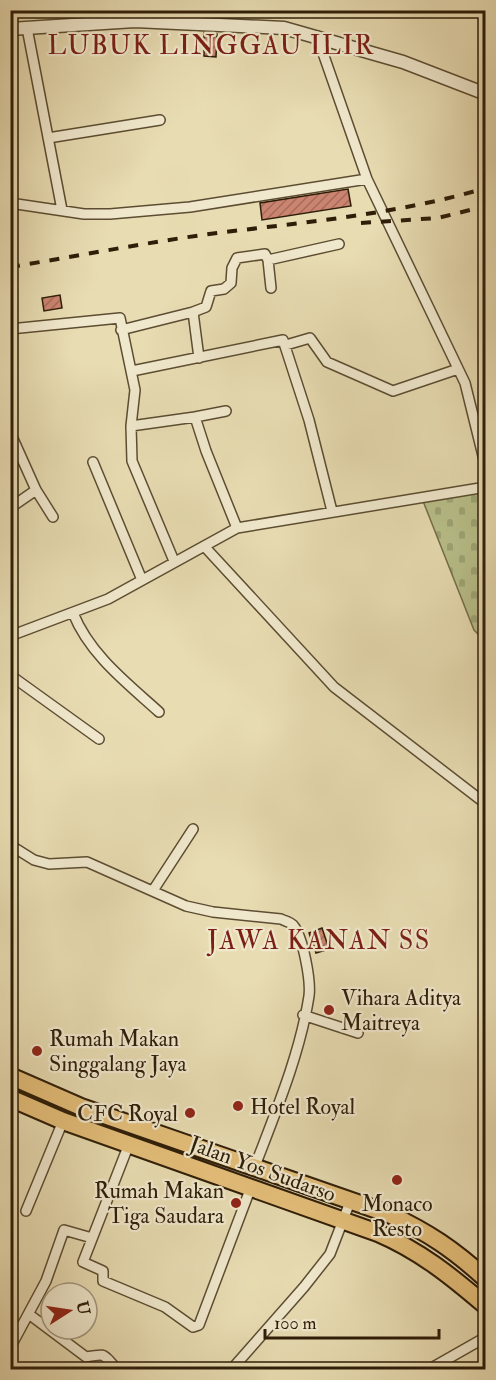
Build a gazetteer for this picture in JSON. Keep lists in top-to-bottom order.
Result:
{
  "streets": {
    "highway": ["Jalan Yos Sudarso"]
  },
  "districts": ["LUBUK LINGGAU ILIR", "JAWA KANAN SS"],
  "places": [
    "Vihara Aditya Maitreya",
    "Rumah Makan Singgalang Jaya",
    "Hotel Royal",
    "CFC Royal",
    "Monaco Resto",
    "Rumah Makan Tiga Saudara"
  ],
  "scale_bar": "100 m",
  "north": "right"
}
